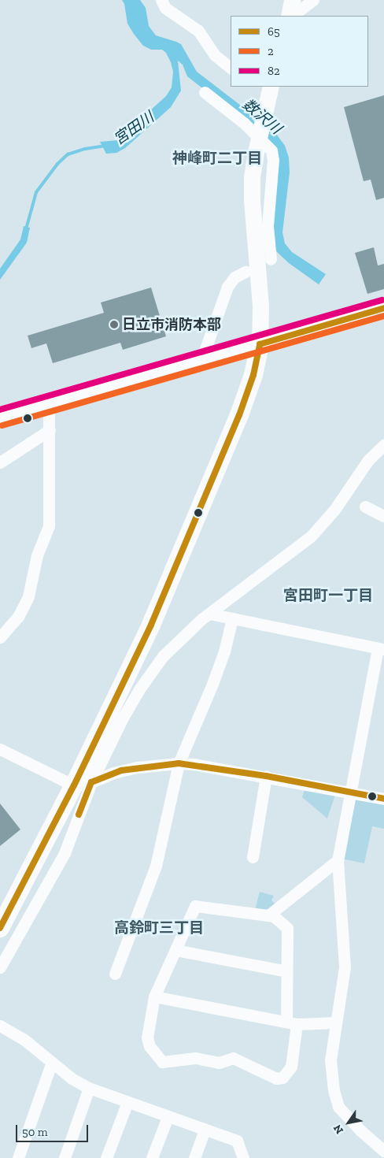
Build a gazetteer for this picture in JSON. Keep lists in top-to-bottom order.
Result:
{
  "districts": ["神峰町二丁目", "宮田町一丁目", "高鈴町三丁目"],
  "water": ["数沢川", "宮田川"],
  "places": ["日立市消防本部"],
  "lines": ["transit line 82", "transit line 65", "transit line 2"],
  "legend": ["65", "2", "82"],
  "scale_bar": "50 m",
  "north": "bottom left"
}
